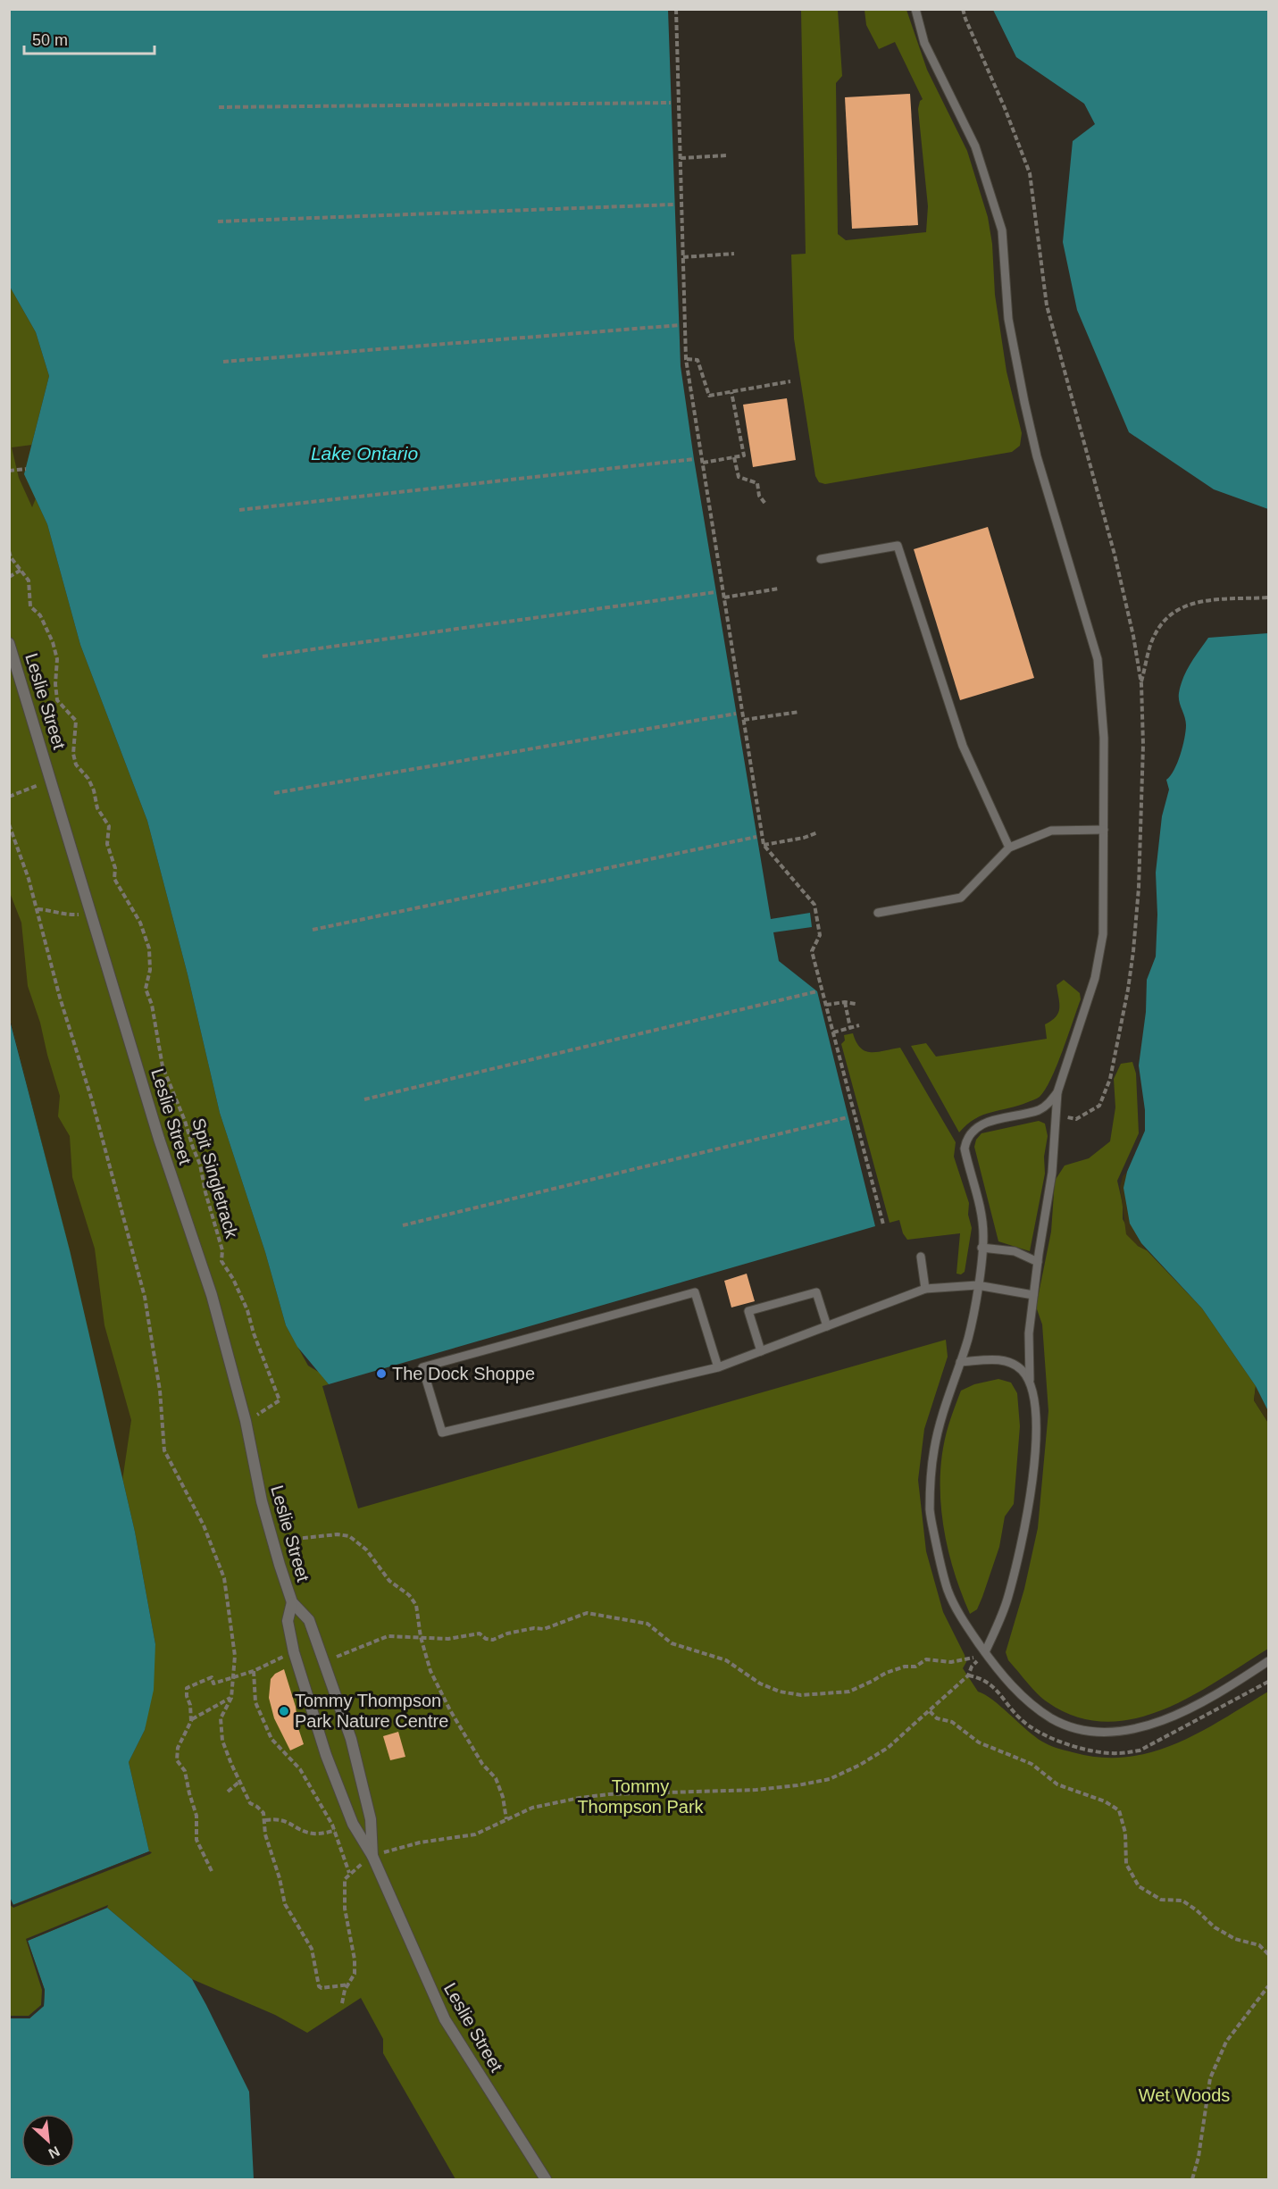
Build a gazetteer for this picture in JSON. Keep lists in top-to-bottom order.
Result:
{
  "streets": {
    "street": ["Leslie Street"],
    "path": ["Spit Singletrack"]
  },
  "crossings": [
    ["Leslie Street", "Spit Singletrack"]
  ],
  "water": ["Lake Ontario"],
  "parks": ["Tommy Thompson Park", "Wet Woods"],
  "places": ["The Dock Shoppe", "Tommy Thompson Park Nature Centre"],
  "scale_bar": "50 m",
  "north": "bottom right"
}
